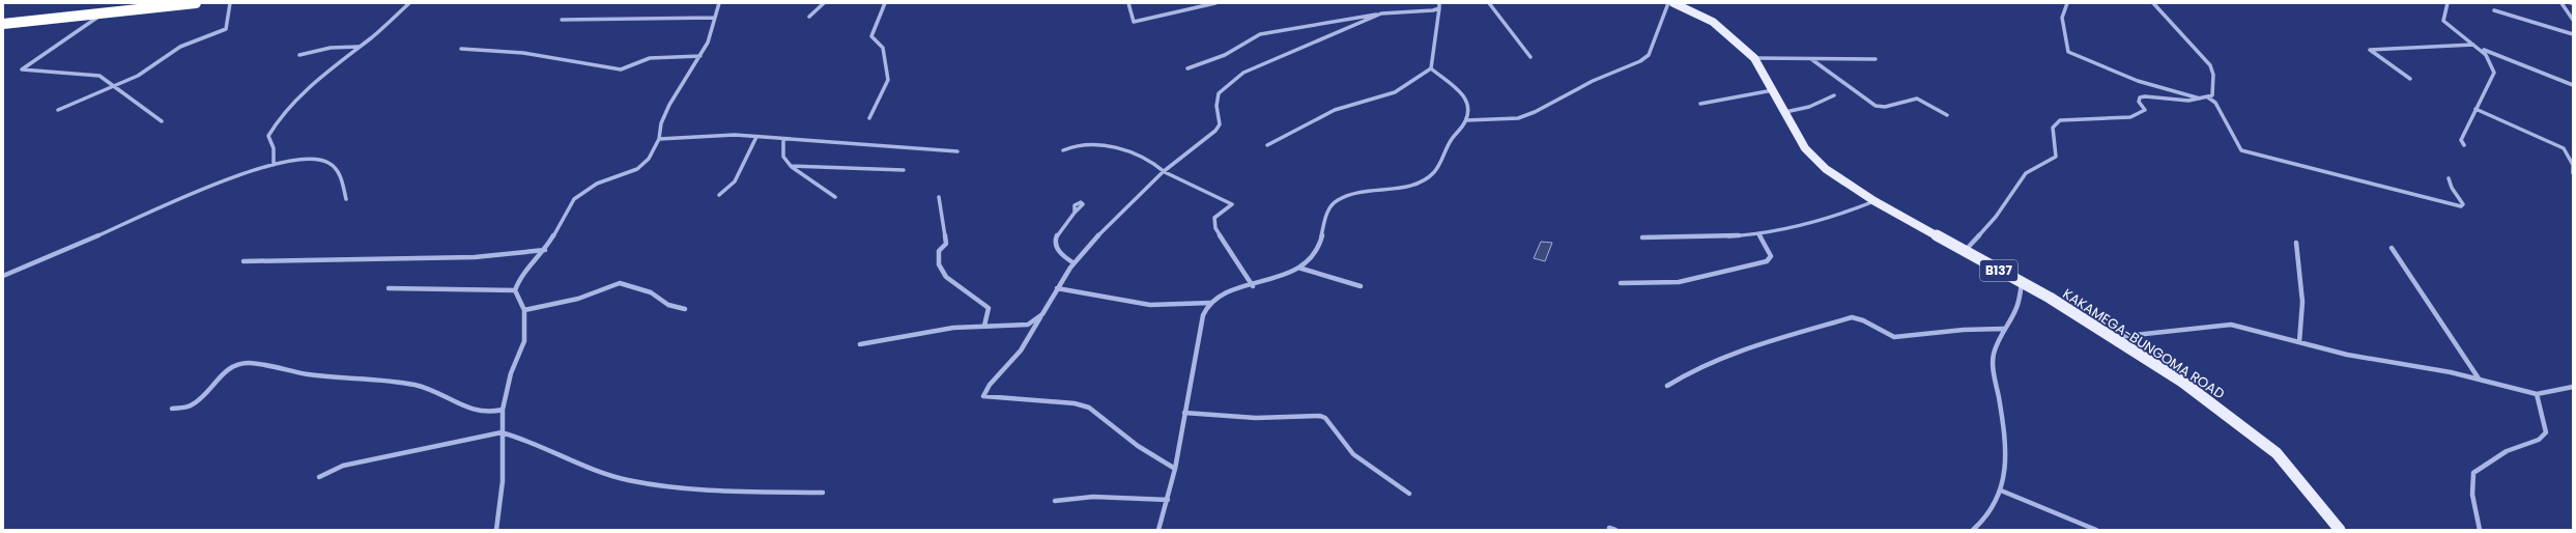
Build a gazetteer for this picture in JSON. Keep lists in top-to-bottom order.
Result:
{
  "streets": {
    "main road": ["B137", "KAKAMEGA-BUNGOMA ROAD"]
  }
}
